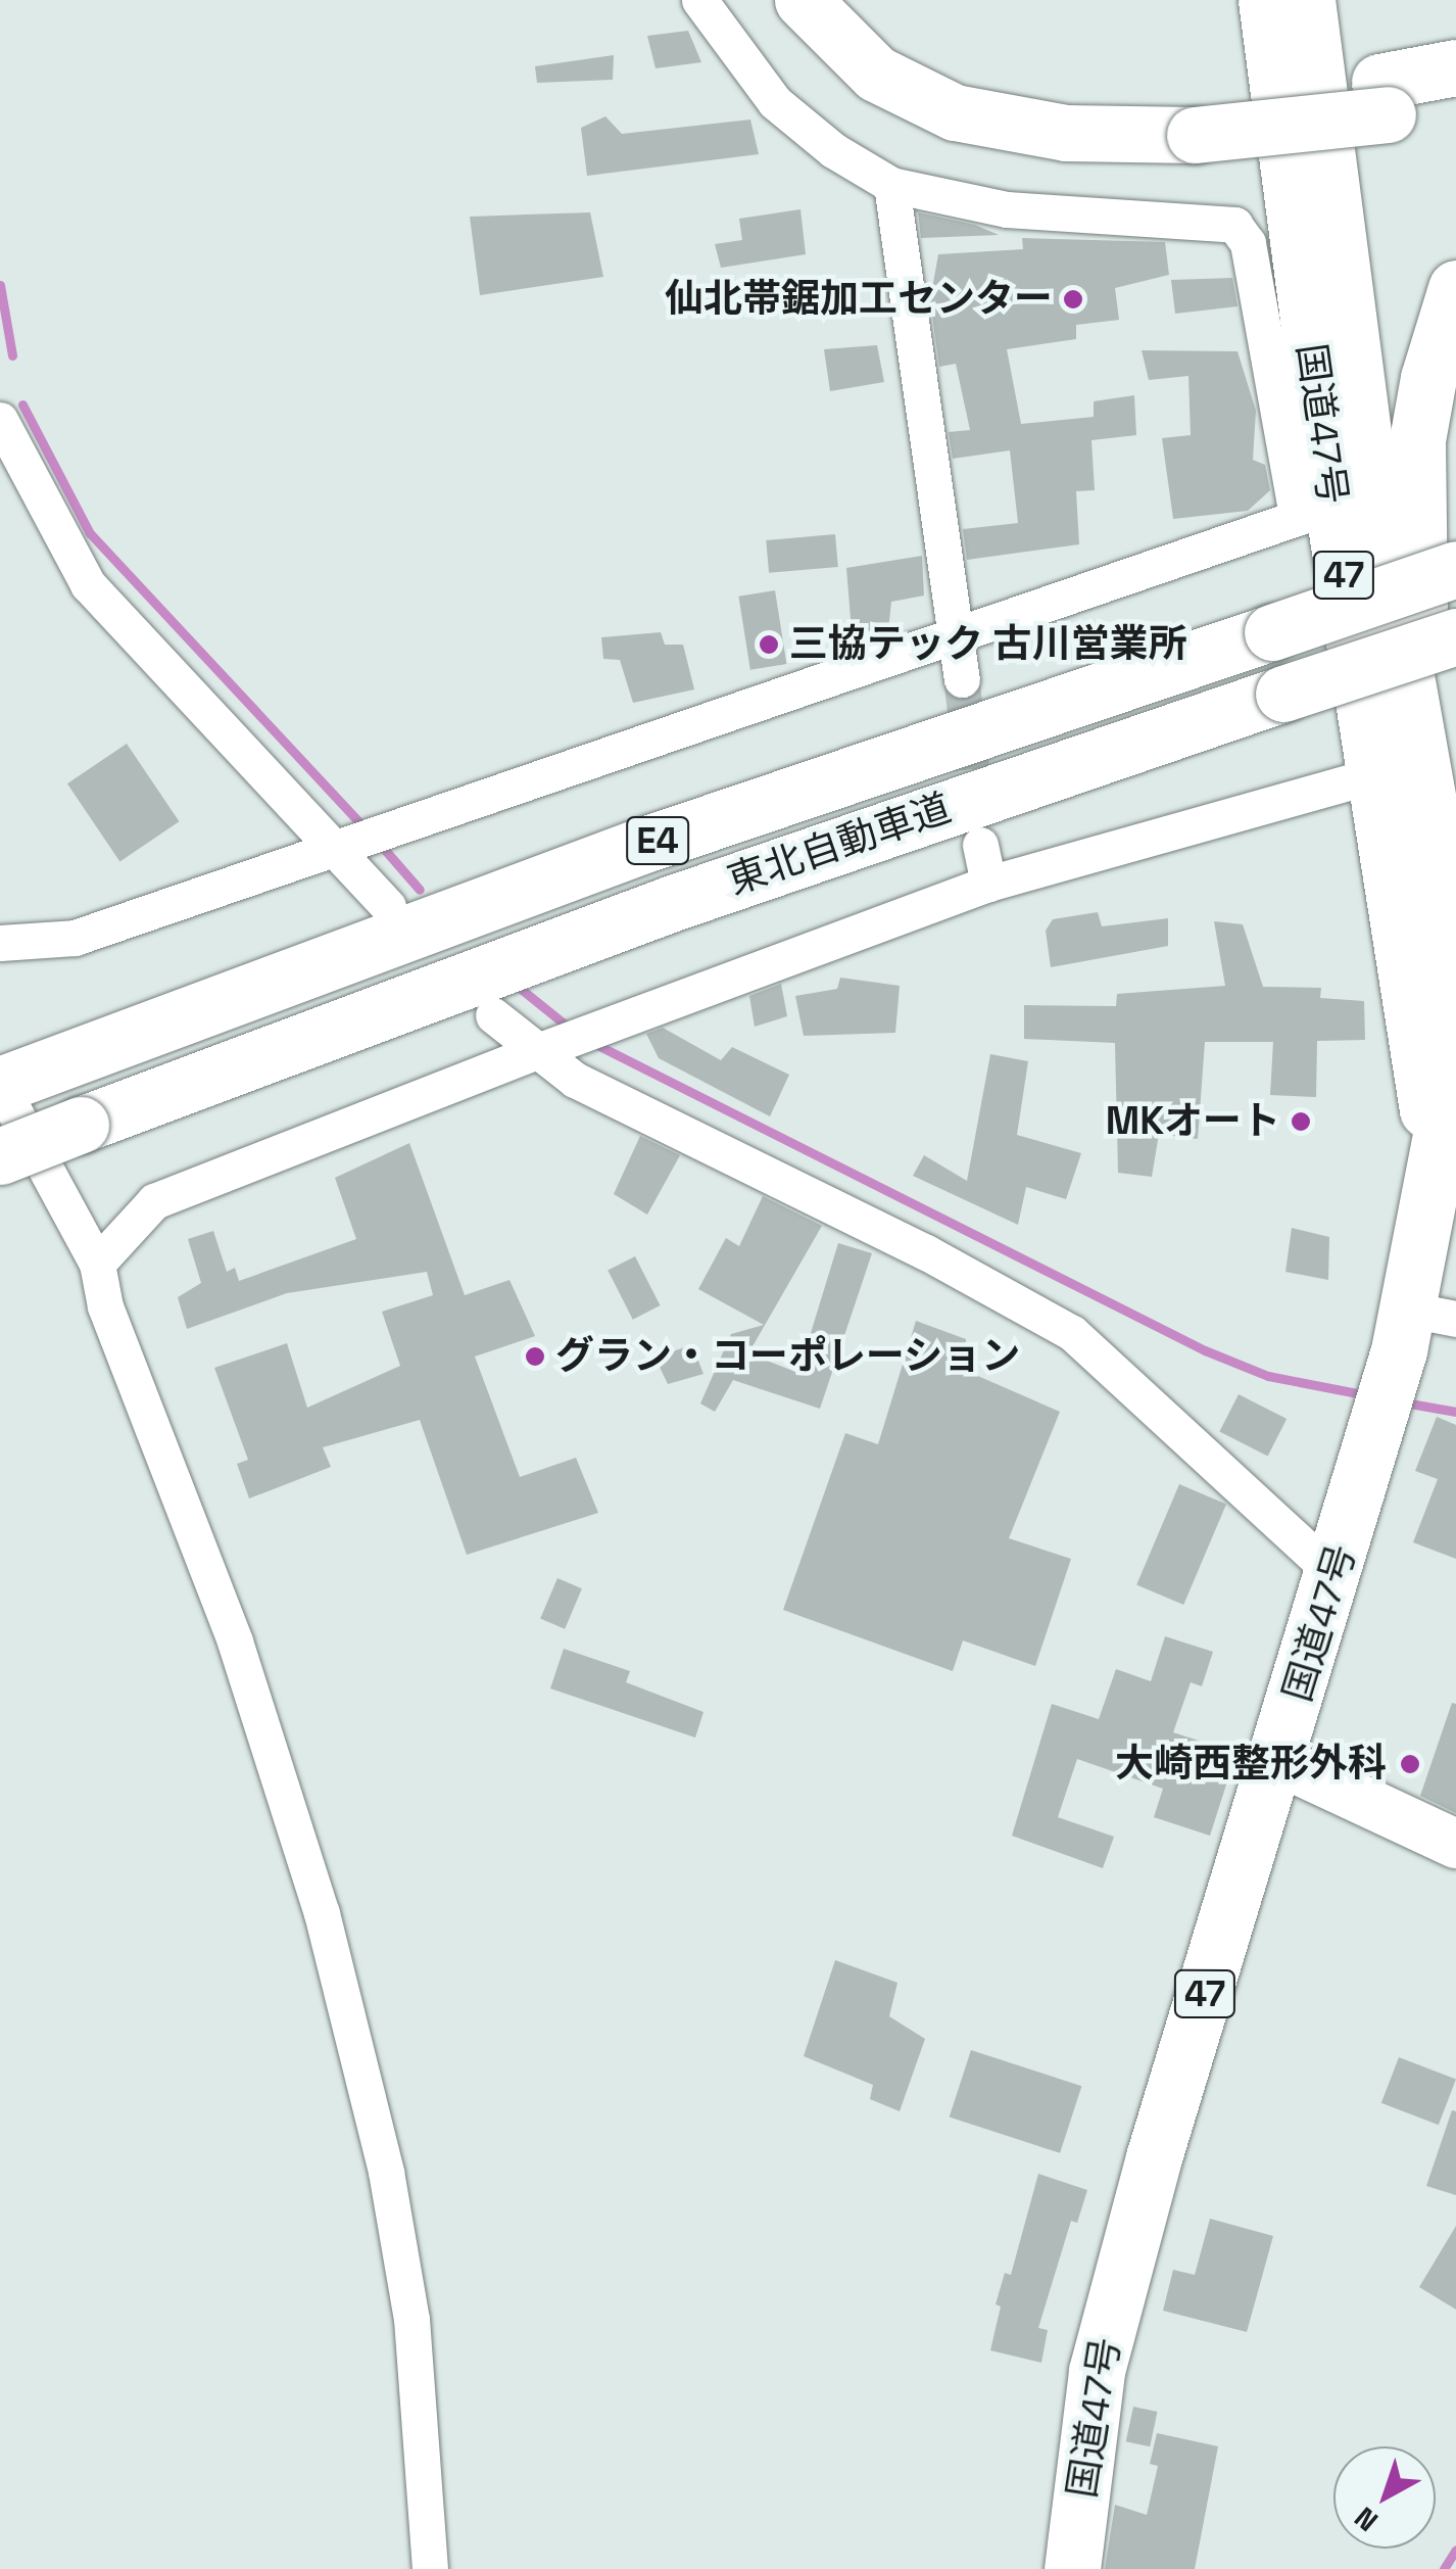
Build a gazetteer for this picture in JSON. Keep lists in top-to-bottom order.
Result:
{
  "streets": {
    "highway": [
      "国道47号",
      "47",
      "E4",
      "東北自動車道"
    ]
  },
  "places": [
    "仙北帯鋸加工センター",
    "三協テック 古川営業所",
    "MKオート",
    "グラン・コーポレーション",
    "大崎西整形外科"
  ],
  "north": "bottom left"
}
